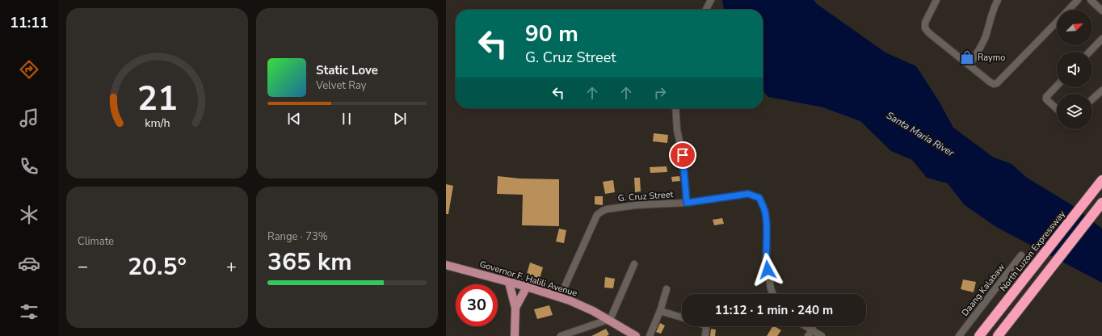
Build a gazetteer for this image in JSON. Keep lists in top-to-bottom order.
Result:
{
  "streets": {
    "highway": ["North Luzon Expressway"],
    "main road": ["Governor F. Halili Avenue"],
    "street": ["G. Cruz Street", "Daang Kalabaw"]
  },
  "crossings": [
    ["G. Cruz Street", "Governor F. Halili Avenue"]
  ],
  "water": ["Santa Maria River"],
  "places": {
    "shop": ["Raymo"]
  },
  "north": "top right",
  "page": {
    "tabs": "11:11",
    "turn": ["90 m", "G. Cruz Street"],
    "song": ["Static Love", "Velvet Ray"],
    "tile": [
      "Climate",
      ["Range · 73%", "365 km"]
    ],
    "heat": ["−", "20.5°", "+"],
    "limit": "30",
    "trip": "11:12 · 1 min · 240 m",
    "gauge": ["21", "km/h"]
  }
}
